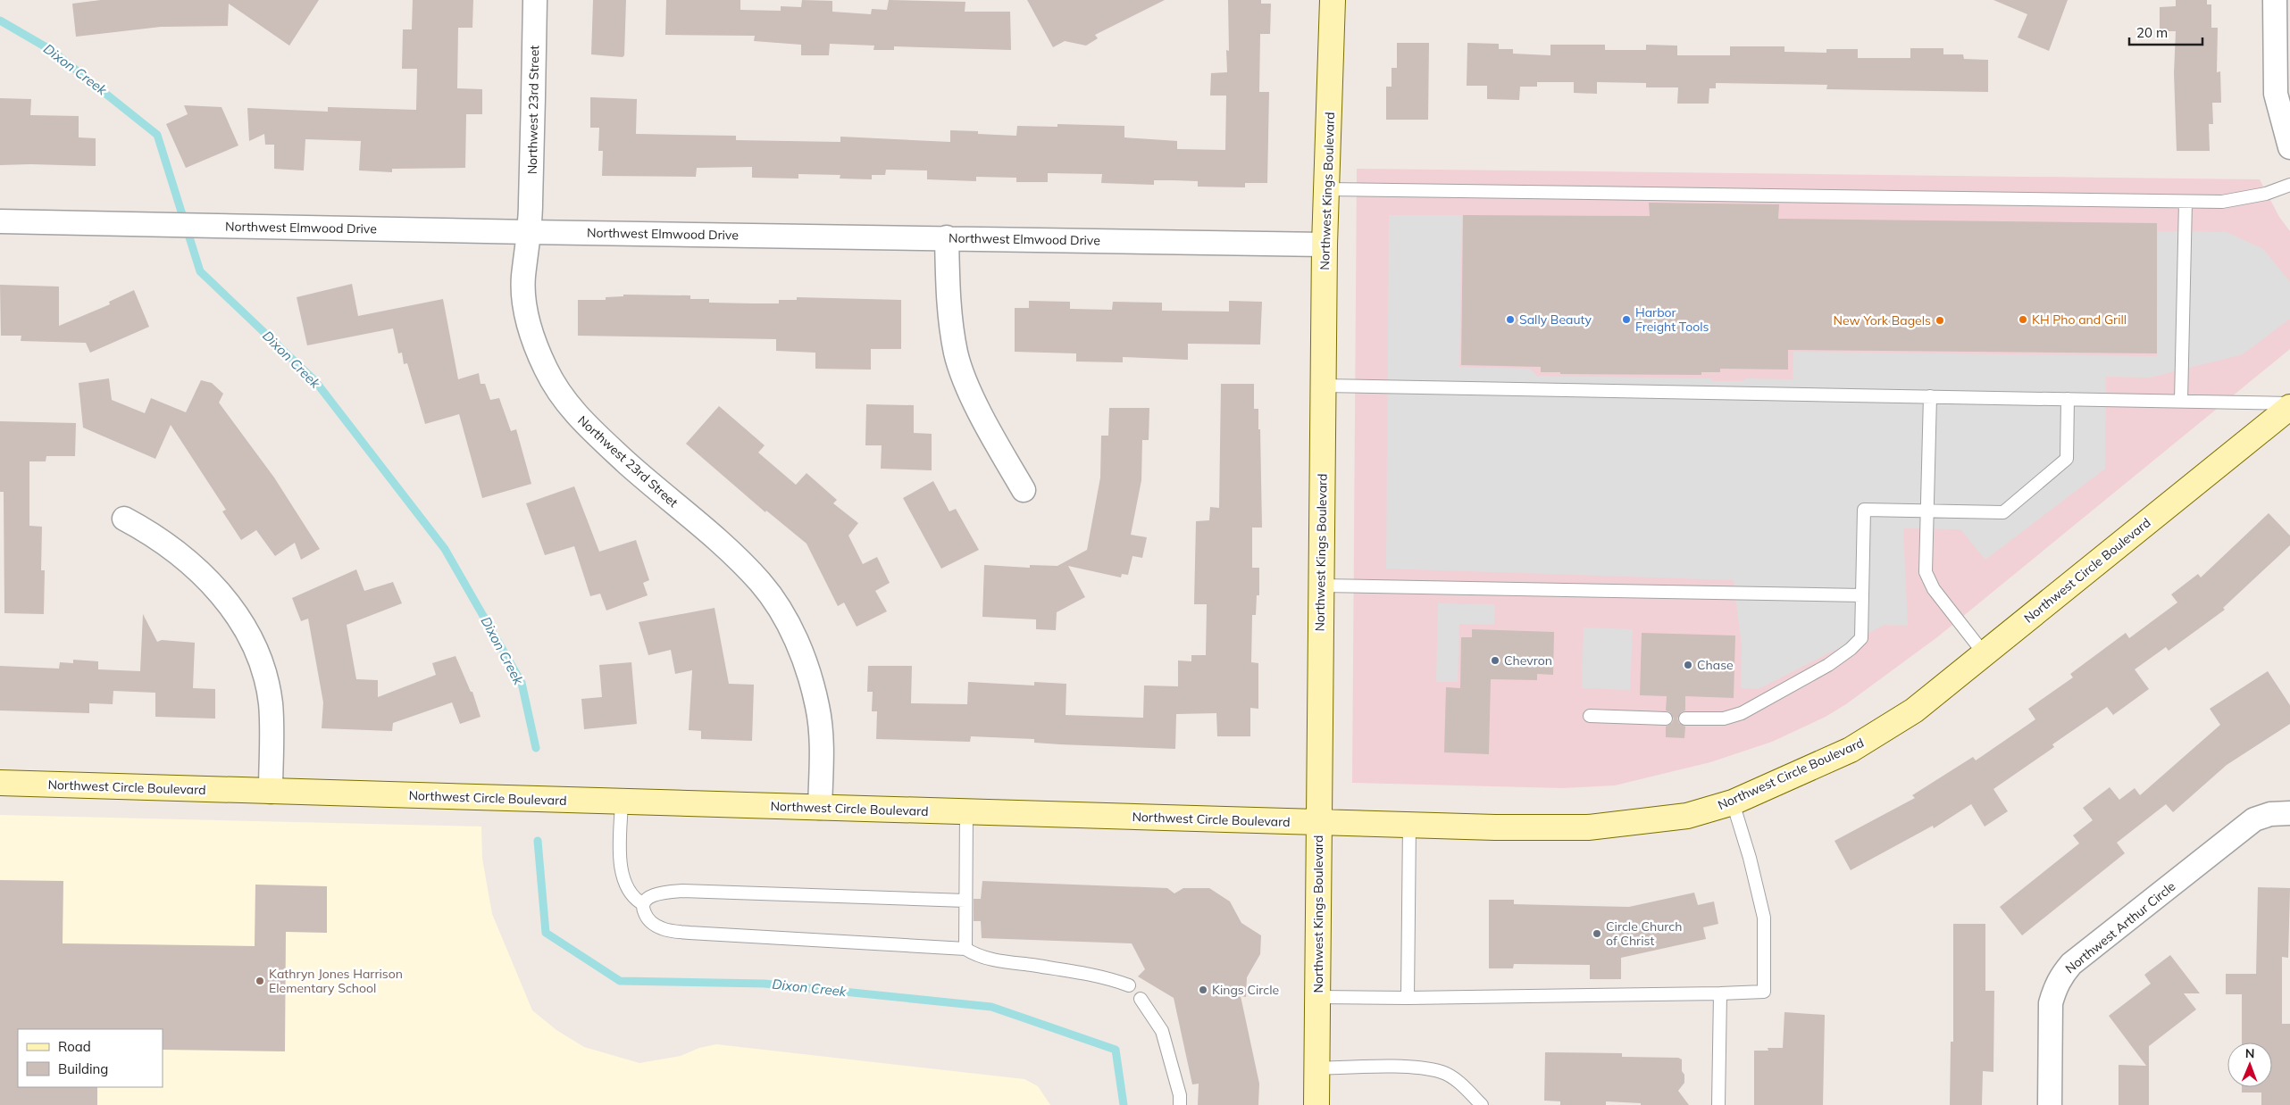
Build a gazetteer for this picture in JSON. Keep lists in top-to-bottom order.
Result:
{
  "streets": {
    "main road": ["Northwest Kings Boulevard", "Northwest Circle Boulevard"],
    "street": ["Northwest 23rd Street", "Northwest Elmwood Drive", "Northwest Arthur Circle"]
  },
  "crossings": [
    ["Northwest 23rd Street", "Northwest Elmwood Drive"],
    ["Northwest 23rd Street", "Northwest Circle Boulevard"],
    ["Northwest Kings Boulevard", "Northwest Elmwood Drive"],
    ["Northwest Kings Boulevard", "Northwest Circle Boulevard"]
  ],
  "water": ["Dixon Creek"],
  "places": [
    "Sally Beauty",
    "Harbor Freight Tools",
    "KH Pho and Grill",
    "New York Bagels",
    "Chevron",
    "Chase",
    "Circle Church of Christ",
    "Kathryn Jones Harrison Elementary School",
    "Kings Circle"
  ],
  "legend": ["Road", "Building"],
  "scale_bar": "20 m",
  "north": "top"
}
